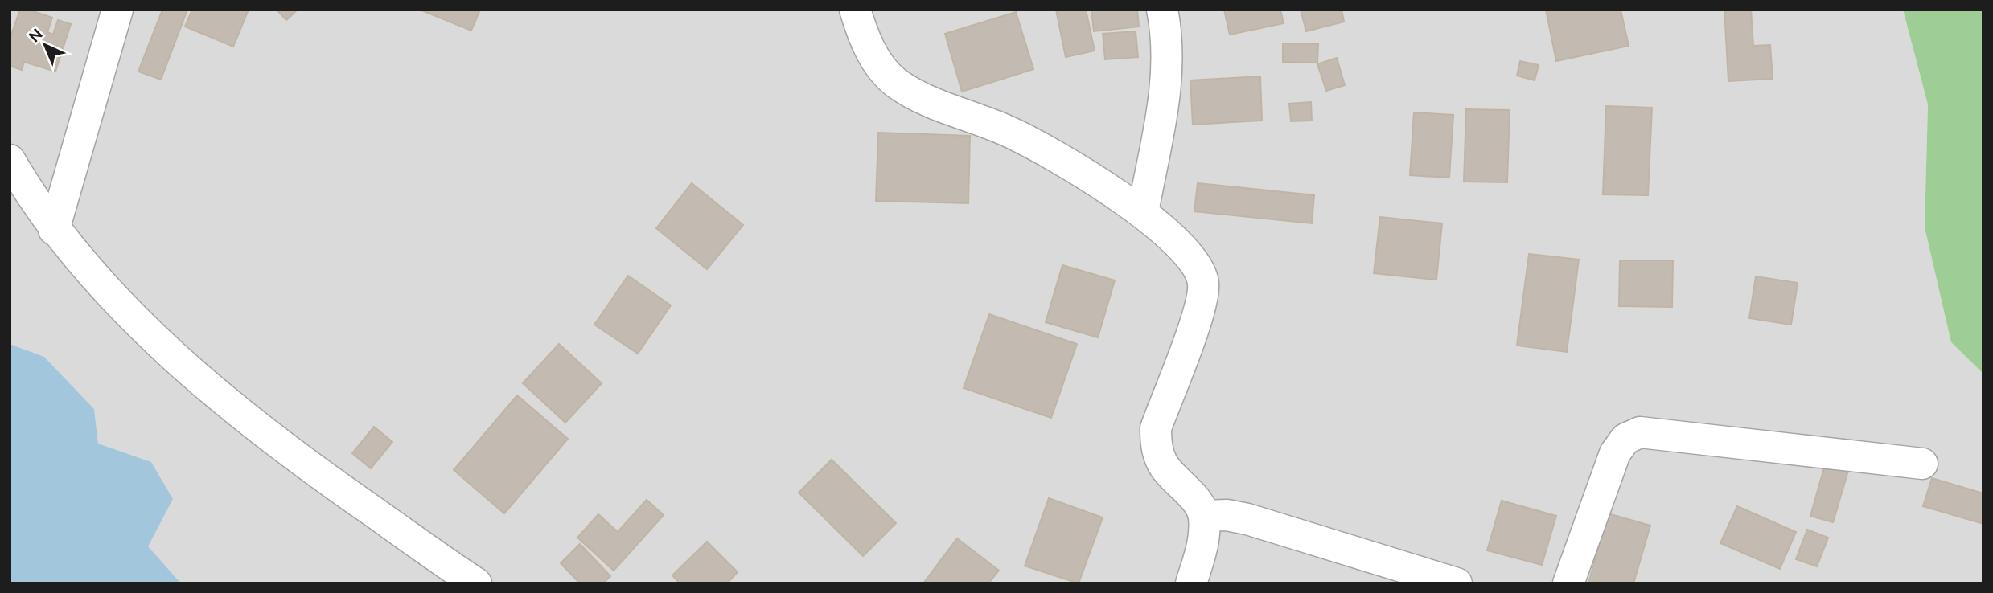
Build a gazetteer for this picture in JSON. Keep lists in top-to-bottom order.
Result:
{
  "north": "top left"
}
